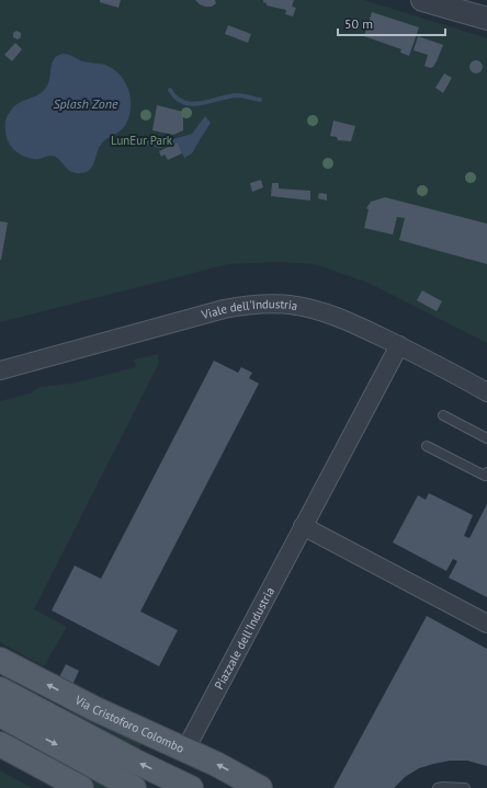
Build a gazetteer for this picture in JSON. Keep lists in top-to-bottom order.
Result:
{
  "streets": {
    "main road": ["Via Cristoforo Colombo"],
    "street": ["Viale dell'Industria", "Piazzale dell'Industria"]
  },
  "crossings": [
    ["Viale dell'Industria", "Piazzale dell'Industria"],
    ["Piazzale dell'Industria", "Via Cristoforo Colombo"]
  ],
  "water": ["Splash Zone"],
  "parks": ["LunEur Park"],
  "scale_bar": "50 m"
}
